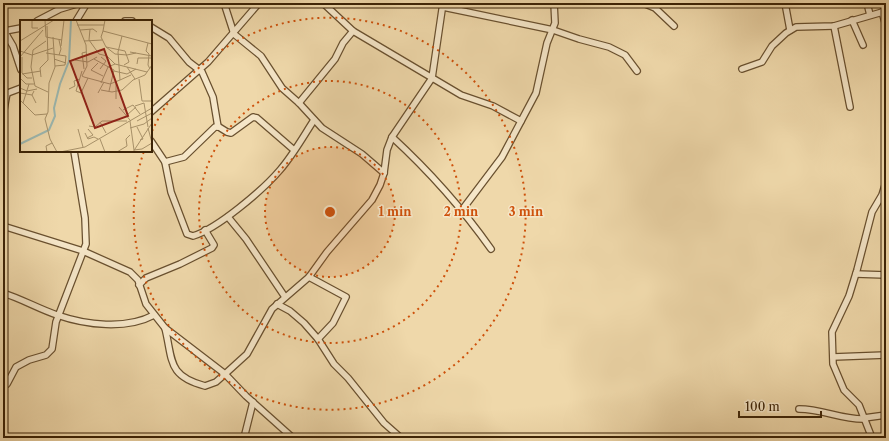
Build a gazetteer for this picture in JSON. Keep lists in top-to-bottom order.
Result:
{
  "scale_bar": "100 m",
  "rings": ["1 min", "2 min", "3 min"]
}
